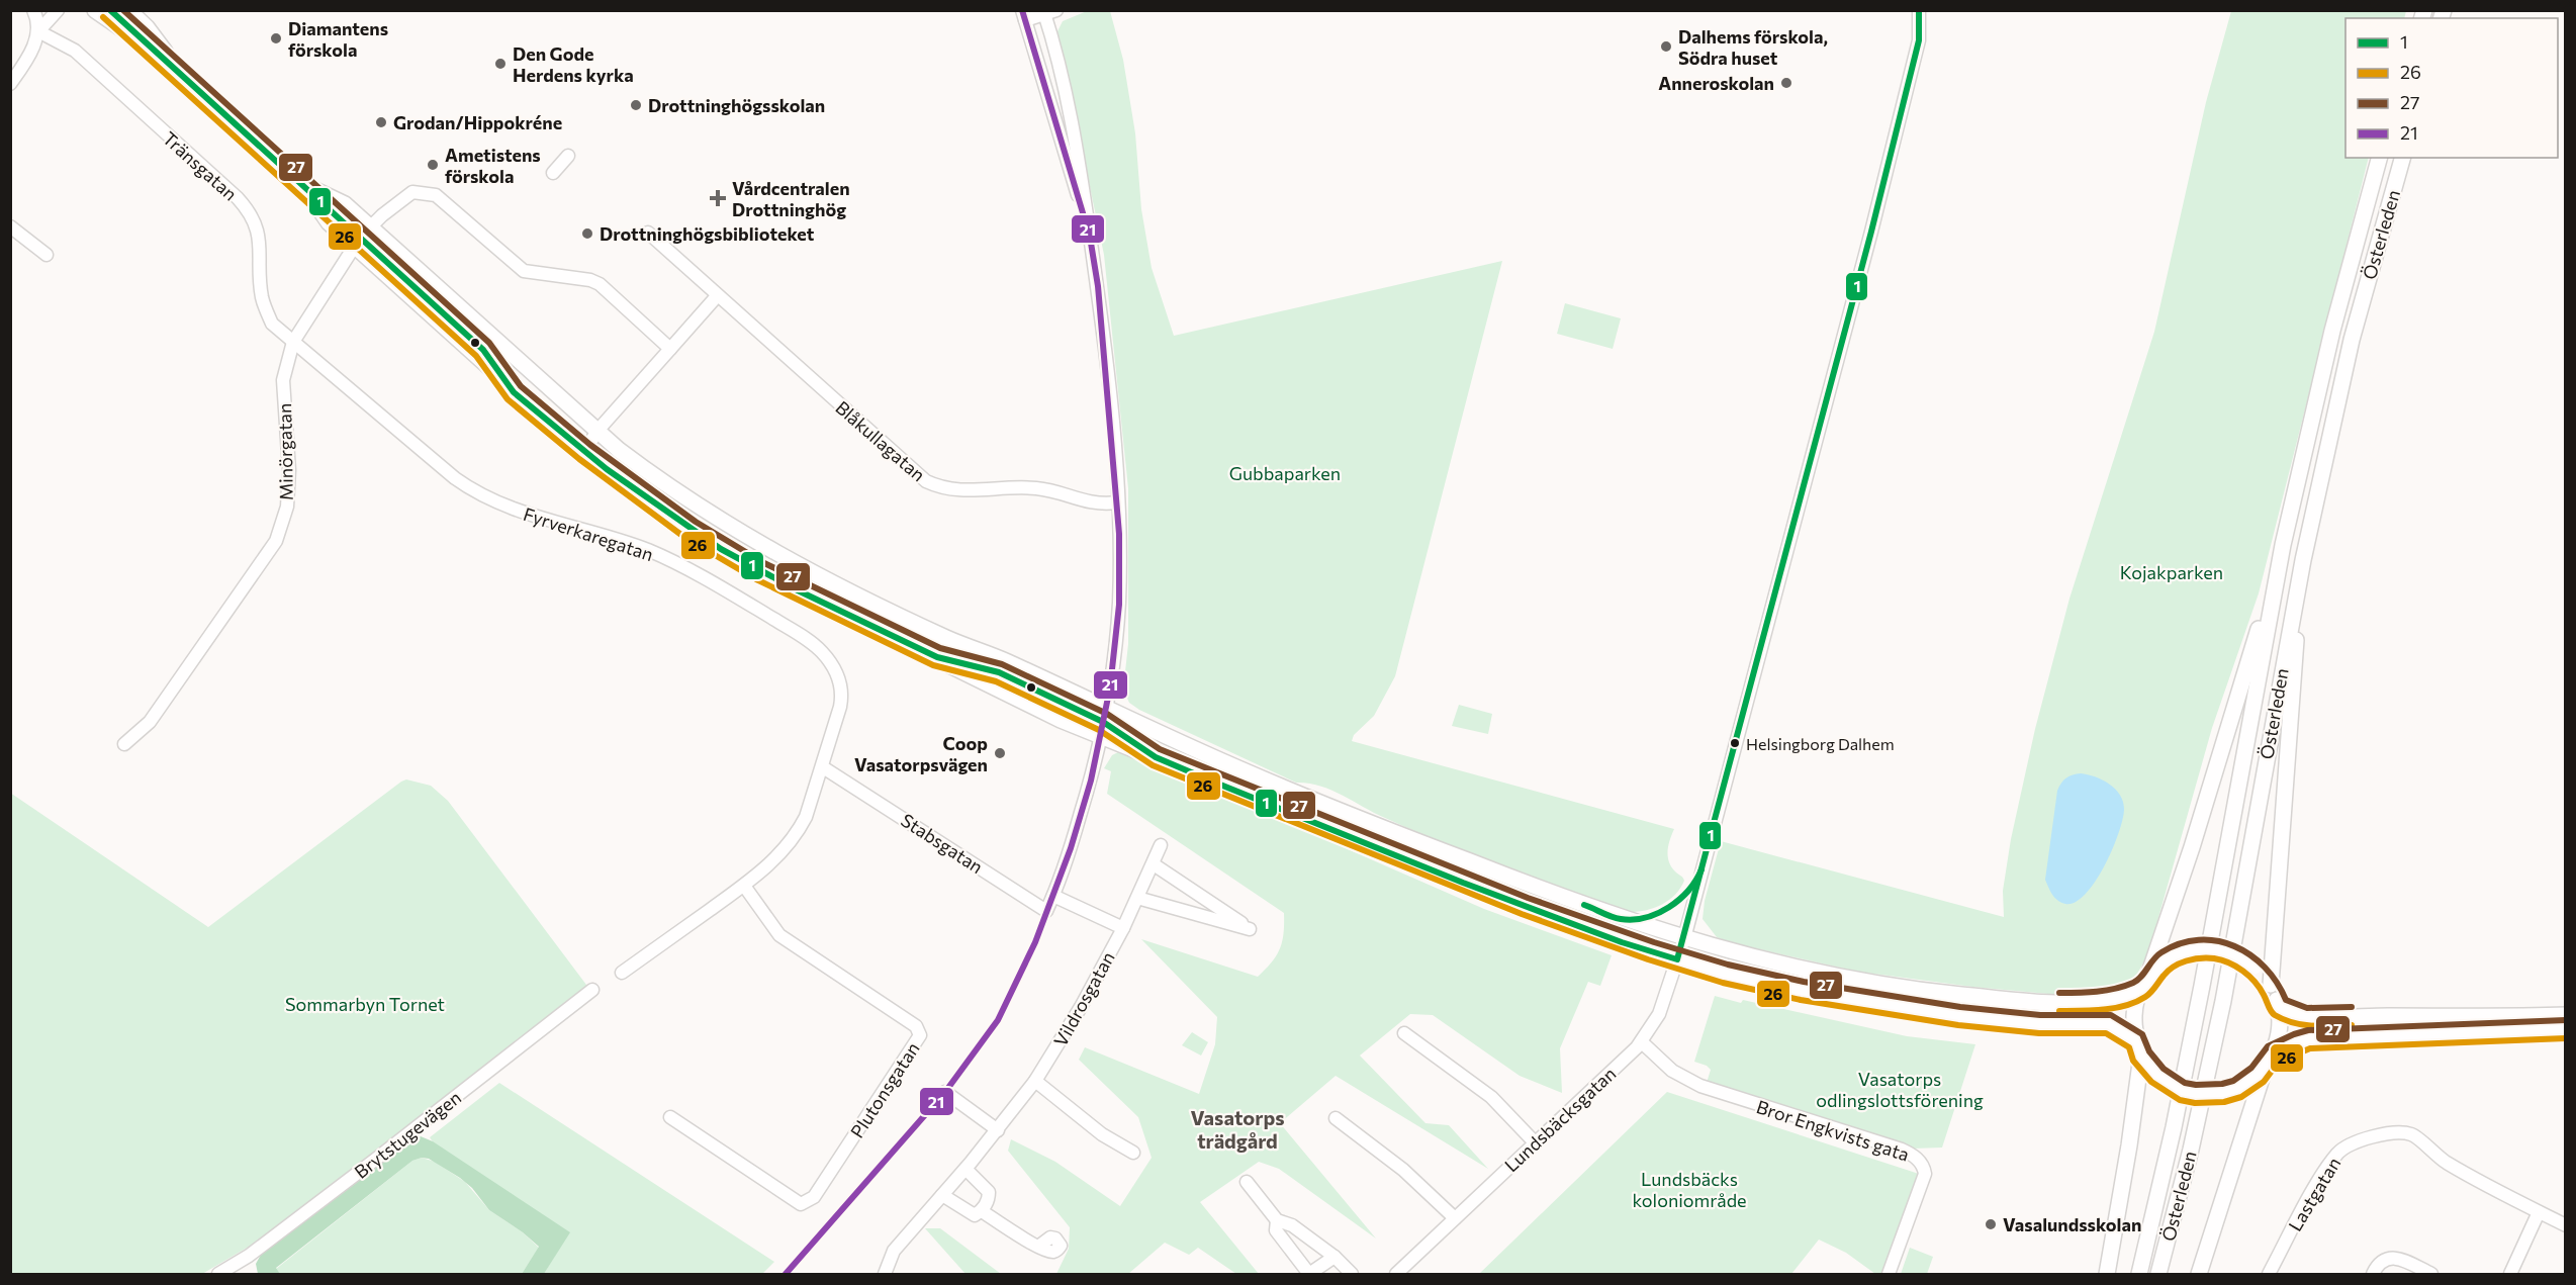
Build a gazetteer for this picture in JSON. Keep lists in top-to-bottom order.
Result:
{
  "streets": {
    "main road": ["Österleden"],
    "street": [
      "Tränsgatan",
      "Blåkullagatan",
      "Minörgatan",
      "Fyrverkaregatan",
      "Stabsgatan",
      "Vildrosgatan",
      "Plutonsgatan",
      "Lundsbäcksgatan",
      "Bror Engkvists gata",
      "Brytstugevägen",
      "Lastgatan"
    ]
  },
  "crossings": [
    ["Tränsgatan", "Minörgatan"],
    ["Tränsgatan", "Fyrverkaregatan"],
    ["Minörgatan", "Fyrverkaregatan"],
    ["Fyrverkaregatan", "Stabsgatan"],
    ["Fyrverkaregatan", "Plutonsgatan"],
    ["Lundsbäcksgatan", "Bror Engkvists gata"]
  ],
  "districts": ["Vasatorps trädgård"],
  "parks": [
    "Gubbaparken",
    "Kojakparken",
    "Sommarbyn Tornet",
    "Vasatorps odlingslottsförening",
    "Lundsbäcks koloniområde"
  ],
  "places": {
    "other": [
      "Diamantens förskola",
      "Dalhems förskola, Södra huset",
      "Den Gode Herdens kyrka",
      "Anneroskolan",
      "Drottninghögsskolan",
      "Grodan/Hippokréne",
      "Ametistens förskola",
      "Drottninghögsbiblioteket",
      "Helsingborg Dalhem",
      "Coop Vasatorpsvägen",
      "Vasalundsskolan"
    ],
    "health": ["Vårdcentralen Drottninghög"]
  },
  "lines": [
    "transit line 1",
    "transit line 27",
    "transit line 21",
    "transit line 26"
  ],
  "legend": [
    "1",
    "26",
    "27",
    "21"
  ]
}
